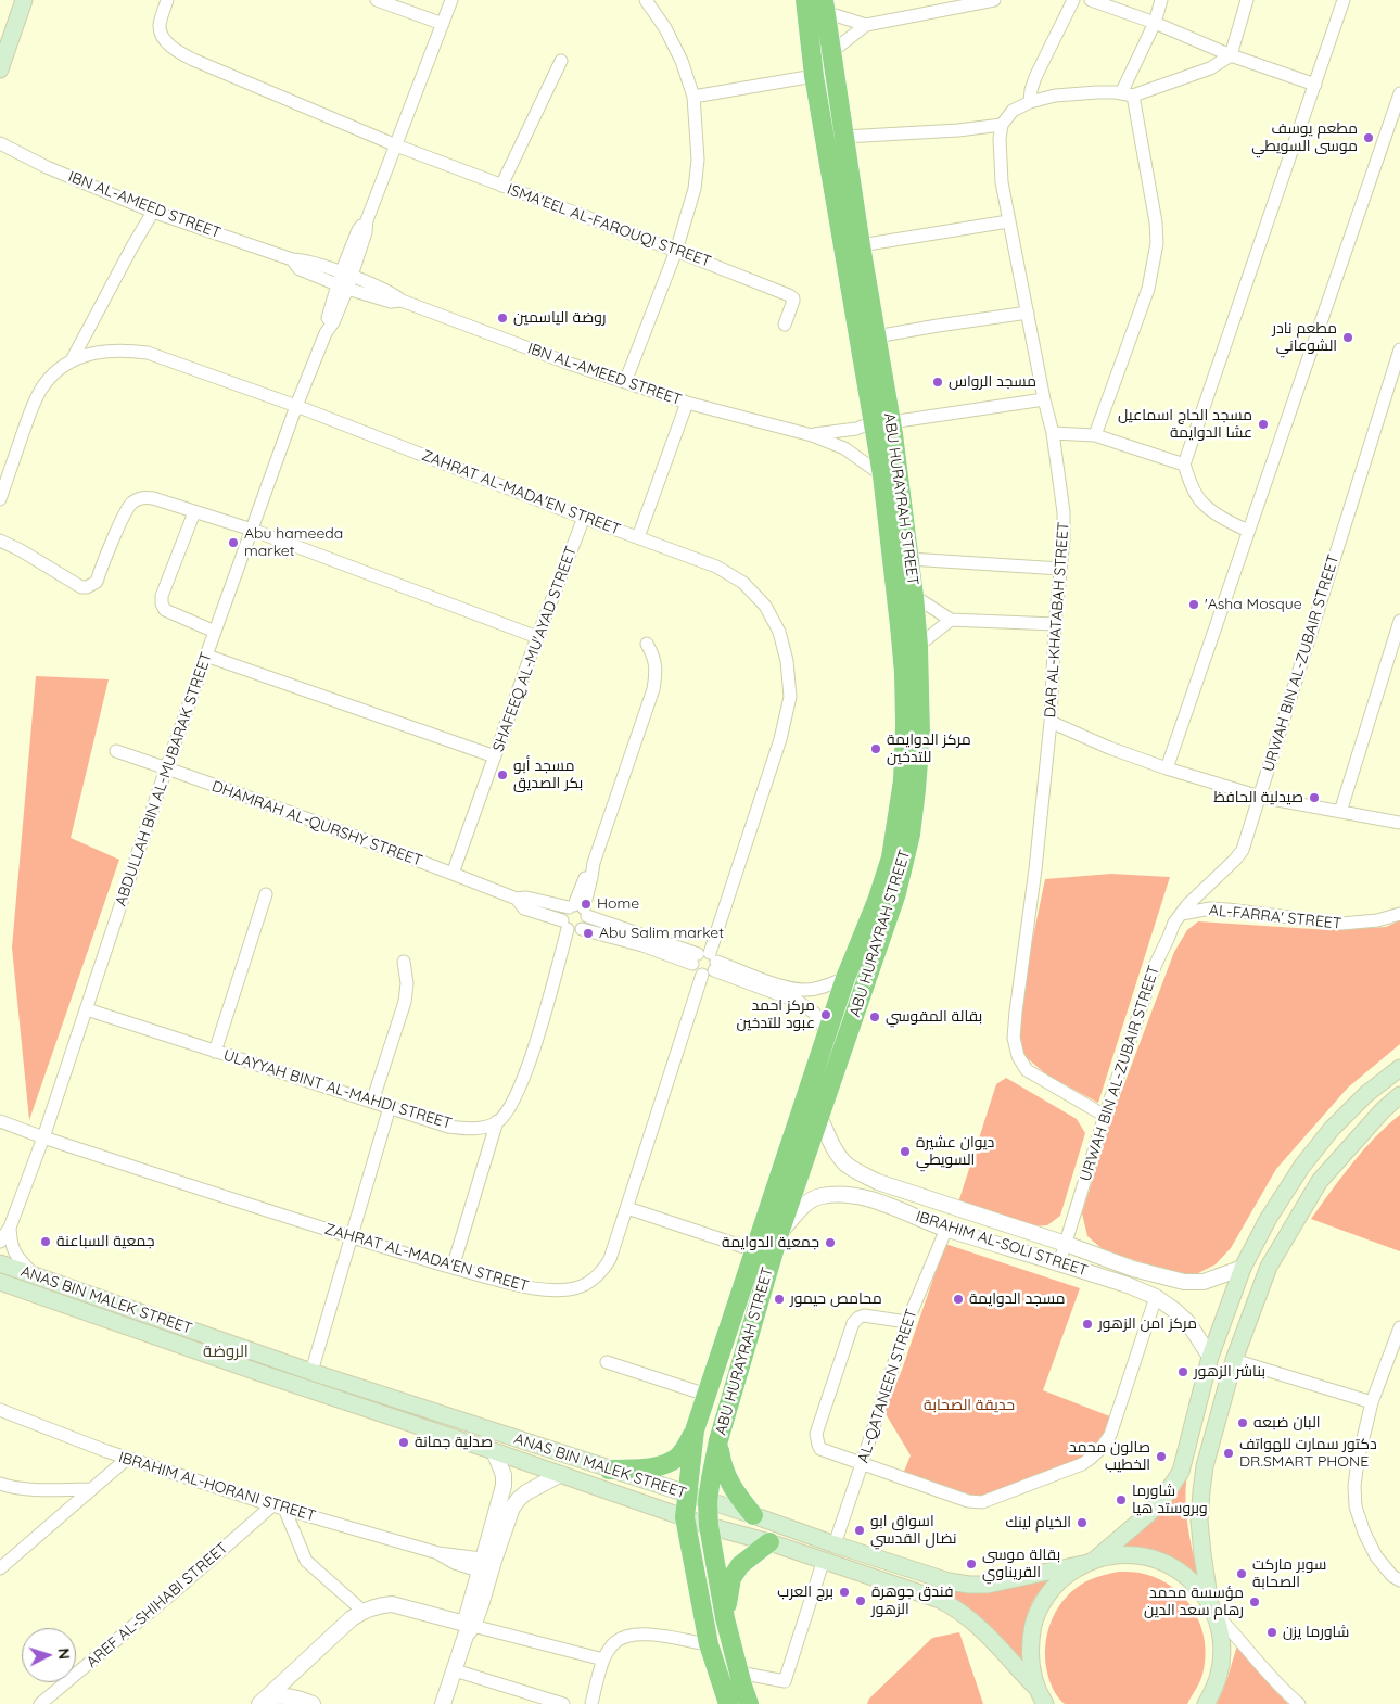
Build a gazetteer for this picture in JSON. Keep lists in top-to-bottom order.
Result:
{
  "streets": {
    "highway": ["ABU HURAYRAH STREET"],
    "main road": ["ANAS BIN MALEK STREET"],
    "street": [
      "IBN AL-AMEED STREET",
      "ISMA'EEL AL-FAROUQI STREET",
      "ZAHRAT AL-MADA'EN STREET",
      "DAR AL-KHATABAH STREET",
      "SHAFEEQ AL-MU'AYAD STREET",
      "URWAH BIN AL-ZUBAIR STREET",
      "ABDULLAH BIN AL-MUBARAK STREET",
      "DHAMRAH AL-QURSHY STREET",
      "AL-FARRA' STREET",
      "ULAYYAH BINT AL-MAHDI STREET",
      "IBRAHIM AL-SOLI STREET",
      "AL-QATANEEN STREET",
      "IBRAHIM AL-HORANI STREET",
      "AREF AL-SHIHABI STREET"
    ]
  },
  "crossings": [
    ["IBN AL-AMEED STREET", "ABU HURAYRAH STREET"],
    ["IBN AL-AMEED STREET", "DAR AL-KHATABAH STREET"],
    ["IBN AL-AMEED STREET", "ABDULLAH BIN AL-MUBARAK STREET"],
    ["ISMA'EEL AL-FAROUQI STREET", "ABDULLAH BIN AL-MUBARAK STREET"],
    ["ZAHRAT AL-MADA'EN STREET", "SHAFEEQ AL-MU'AYAD STREET"],
    ["ZAHRAT AL-MADA'EN STREET", "ABDULLAH BIN AL-MUBARAK STREET"],
    ["ZAHRAT AL-MADA'EN STREET", "DHAMRAH AL-QURSHY STREET"],
    ["ABU HURAYRAH STREET", "DHAMRAH AL-QURSHY STREET"],
    ["ABU HURAYRAH STREET", "IBRAHIM AL-SOLI STREET"],
    ["ABU HURAYRAH STREET", "ANAS BIN MALEK STREET"],
    ["DAR AL-KHATABAH STREET", "URWAH BIN AL-ZUBAIR STREET"],
    ["SHAFEEQ AL-MU'AYAD STREET", "DHAMRAH AL-QURSHY STREET"],
    ["URWAH BIN AL-ZUBAIR STREET", "AL-FARRA' STREET"],
    ["URWAH BIN AL-ZUBAIR STREET", "IBRAHIM AL-SOLI STREET"],
    ["ABDULLAH BIN AL-MUBARAK STREET", "DHAMRAH AL-QURSHY STREET"],
    ["ABDULLAH BIN AL-MUBARAK STREET", "ULAYYAH BINT AL-MAHDI STREET"],
    ["IBRAHIM AL-SOLI STREET", "AL-QATANEEN STREET"],
    ["ANAS BIN MALEK STREET", "AL-QATANEEN STREET"],
    ["IBRAHIM AL-HORANI STREET", "AREF AL-SHIHABI STREET"]
  ],
  "districts": ["الروضة"],
  "parks": ["حديقة الصحابة"],
  "places": [
    "مطعم يوسف موسى السويطي",
    "روضة الياسمين",
    "مطعم نادر الشوعاني",
    "مسجد الرواس",
    "مسجد الحاج اسماعيل عشا الدوايمة",
    "Abu hameeda market",
    "'Asha Mosque",
    "مركز الدوايمة للتدخين",
    "مسجد أبو بكر الصديق",
    "صيدلية الحافظ",
    "Home",
    "Abu Salim market",
    "مركز احمد عبود للتدخين",
    "بقالة المقوسي",
    "ديوان عشيرة السويطي",
    "جمعية السباعنة",
    "جمعية الدوايمة",
    "محامص حيمور",
    "مسجد الدوايمة",
    "مركز امن الزهور",
    "بناشر الزهور",
    "البان ضبعه",
    "صدلية جمانة",
    "دكتور سمارت للهواتف DR.SMART PHONE",
    "صالون محمد الخطيب",
    "شاورما وبروستد هيا",
    "الخيام لينك",
    "اسواق ابو نضال القدسي",
    "بقالة موسى القريناوي",
    "سوبر ماركت الصحابة",
    "برج العرب",
    "فندق جوهرة الزهور",
    "مؤسسة محمد رهام سعد الدين",
    "شاورما يزن"
  ],
  "north": "right"
}
